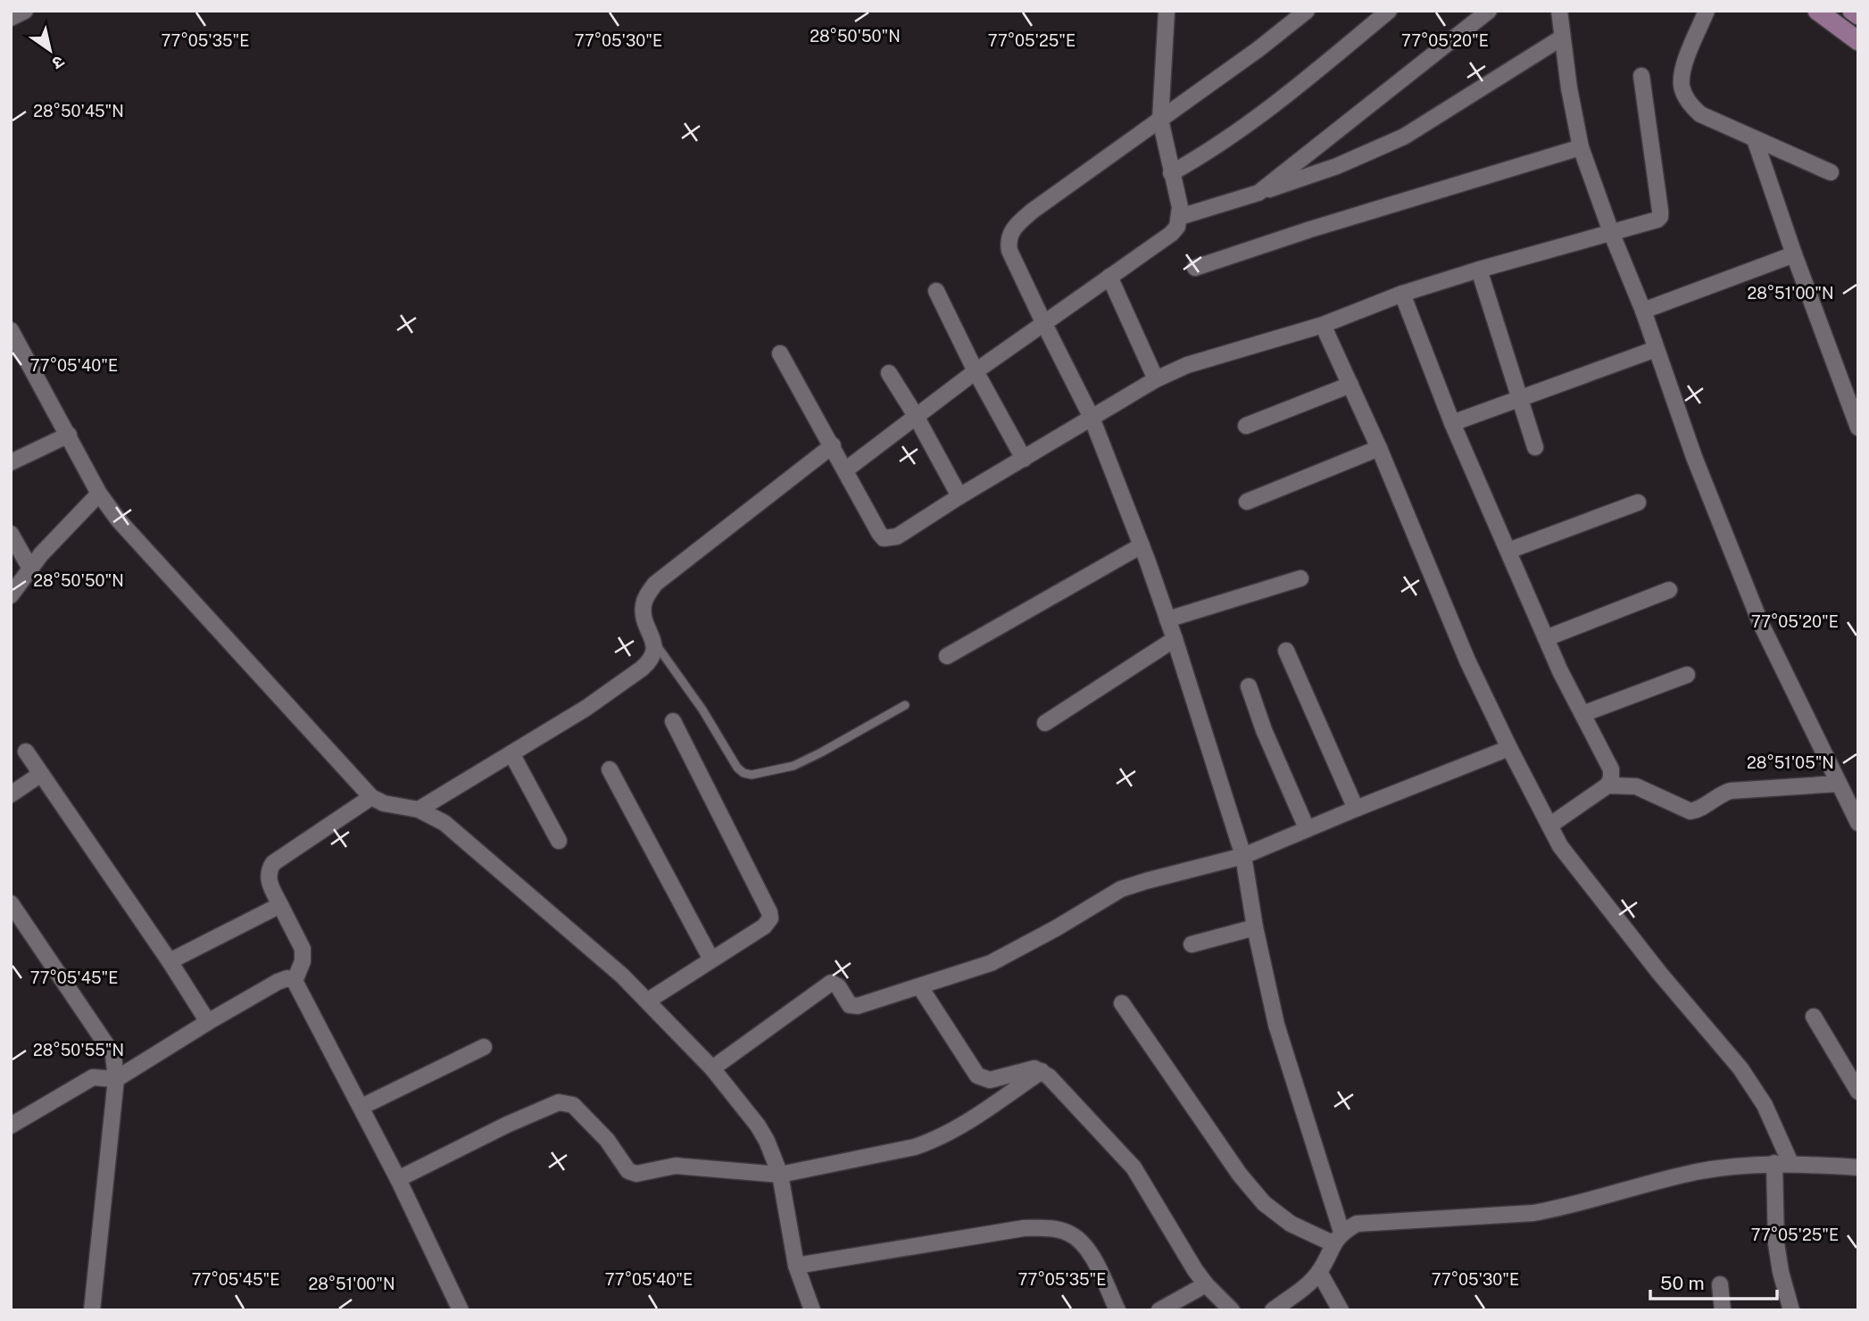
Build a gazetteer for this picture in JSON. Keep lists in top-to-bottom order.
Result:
{
  "scale_bar": "50 m",
  "north": "bottom right",
  "coordinates": [
    "28°50'50\"N",
    "77°05'35\"E",
    "77°05'30\"E",
    "77°05'25\"E",
    "77°05'20\"E",
    "28°50'45\"N",
    "28°51'00\"N",
    "77°05'40\"E",
    "28°51'05\"N",
    "77°05'45\"E",
    "28°50'55\"N"
  ]
}
